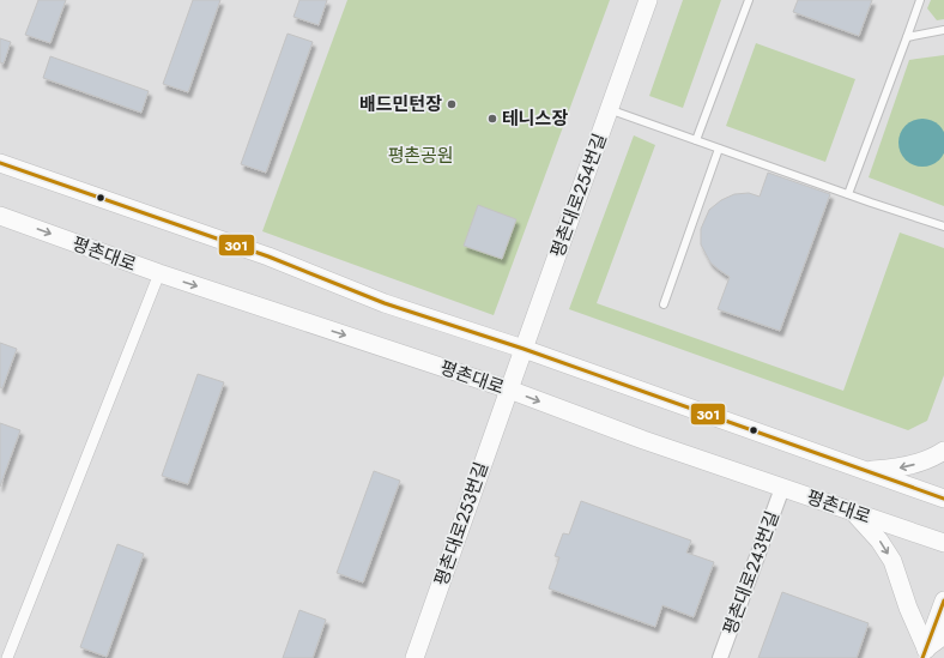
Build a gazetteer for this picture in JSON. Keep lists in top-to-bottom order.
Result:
{
  "streets": {
    "street": [
      "평촌대로254번길",
      "평촌대로",
      "평촌대로253번길",
      "평촌대로243번길"
    ]
  },
  "crossings": [
    ["평촌대로254번길", "평촌대로"],
    ["평촌대로254번길", "평촌대로253번길"],
    ["평촌대로", "평촌대로253번길"],
    ["평촌대로", "평촌대로243번길"]
  ],
  "parks": ["평촌공원"],
  "places": ["배드민턴장", "테니스장"],
  "lines": ["transit line 301"]
}
